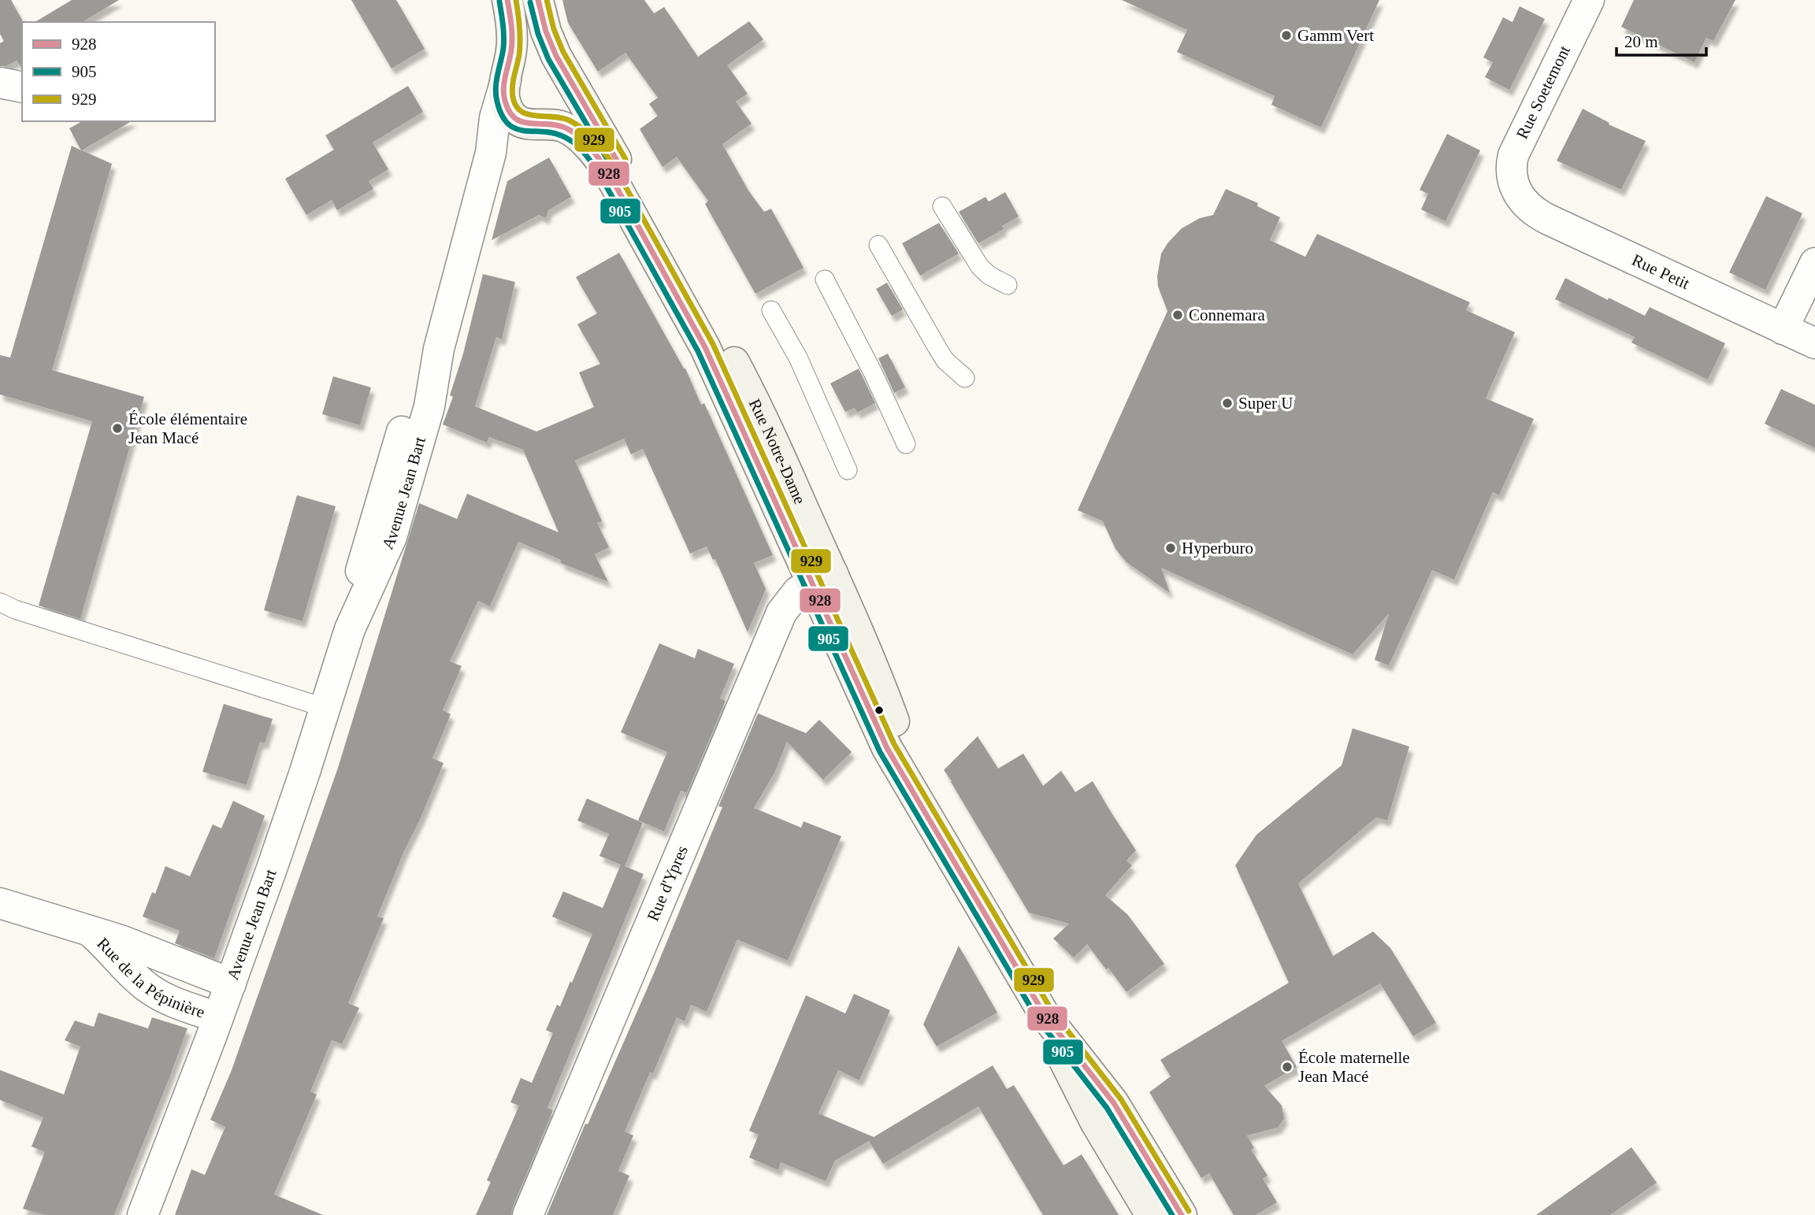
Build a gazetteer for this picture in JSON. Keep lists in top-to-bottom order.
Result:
{
  "streets": {
    "main road": ["Rue Notre-Dame"],
    "street": [
      "Rue Soetemont",
      "Rue Petit",
      "Avenue Jean Bart",
      "Rue d'Ypres",
      "Rue de la Pépinière"
    ]
  },
  "crossings": [
    ["Rue Soetemont", "Rue Petit"],
    ["Rue Notre-Dame", "Avenue Jean Bart"],
    ["Rue Notre-Dame", "Rue d'Ypres"],
    ["Avenue Jean Bart", "Rue de la Pépinière"]
  ],
  "places": [
    "Gamm Vert",
    "Connemara",
    "Super U",
    "École élémentaire Jean Macé",
    "Hyperburo",
    "École maternelle Jean Macé"
  ],
  "lines": ["transit line 928", "transit line 929", "transit line 905"],
  "legend": ["928", "905", "929"],
  "scale_bar": "20 m"
}
